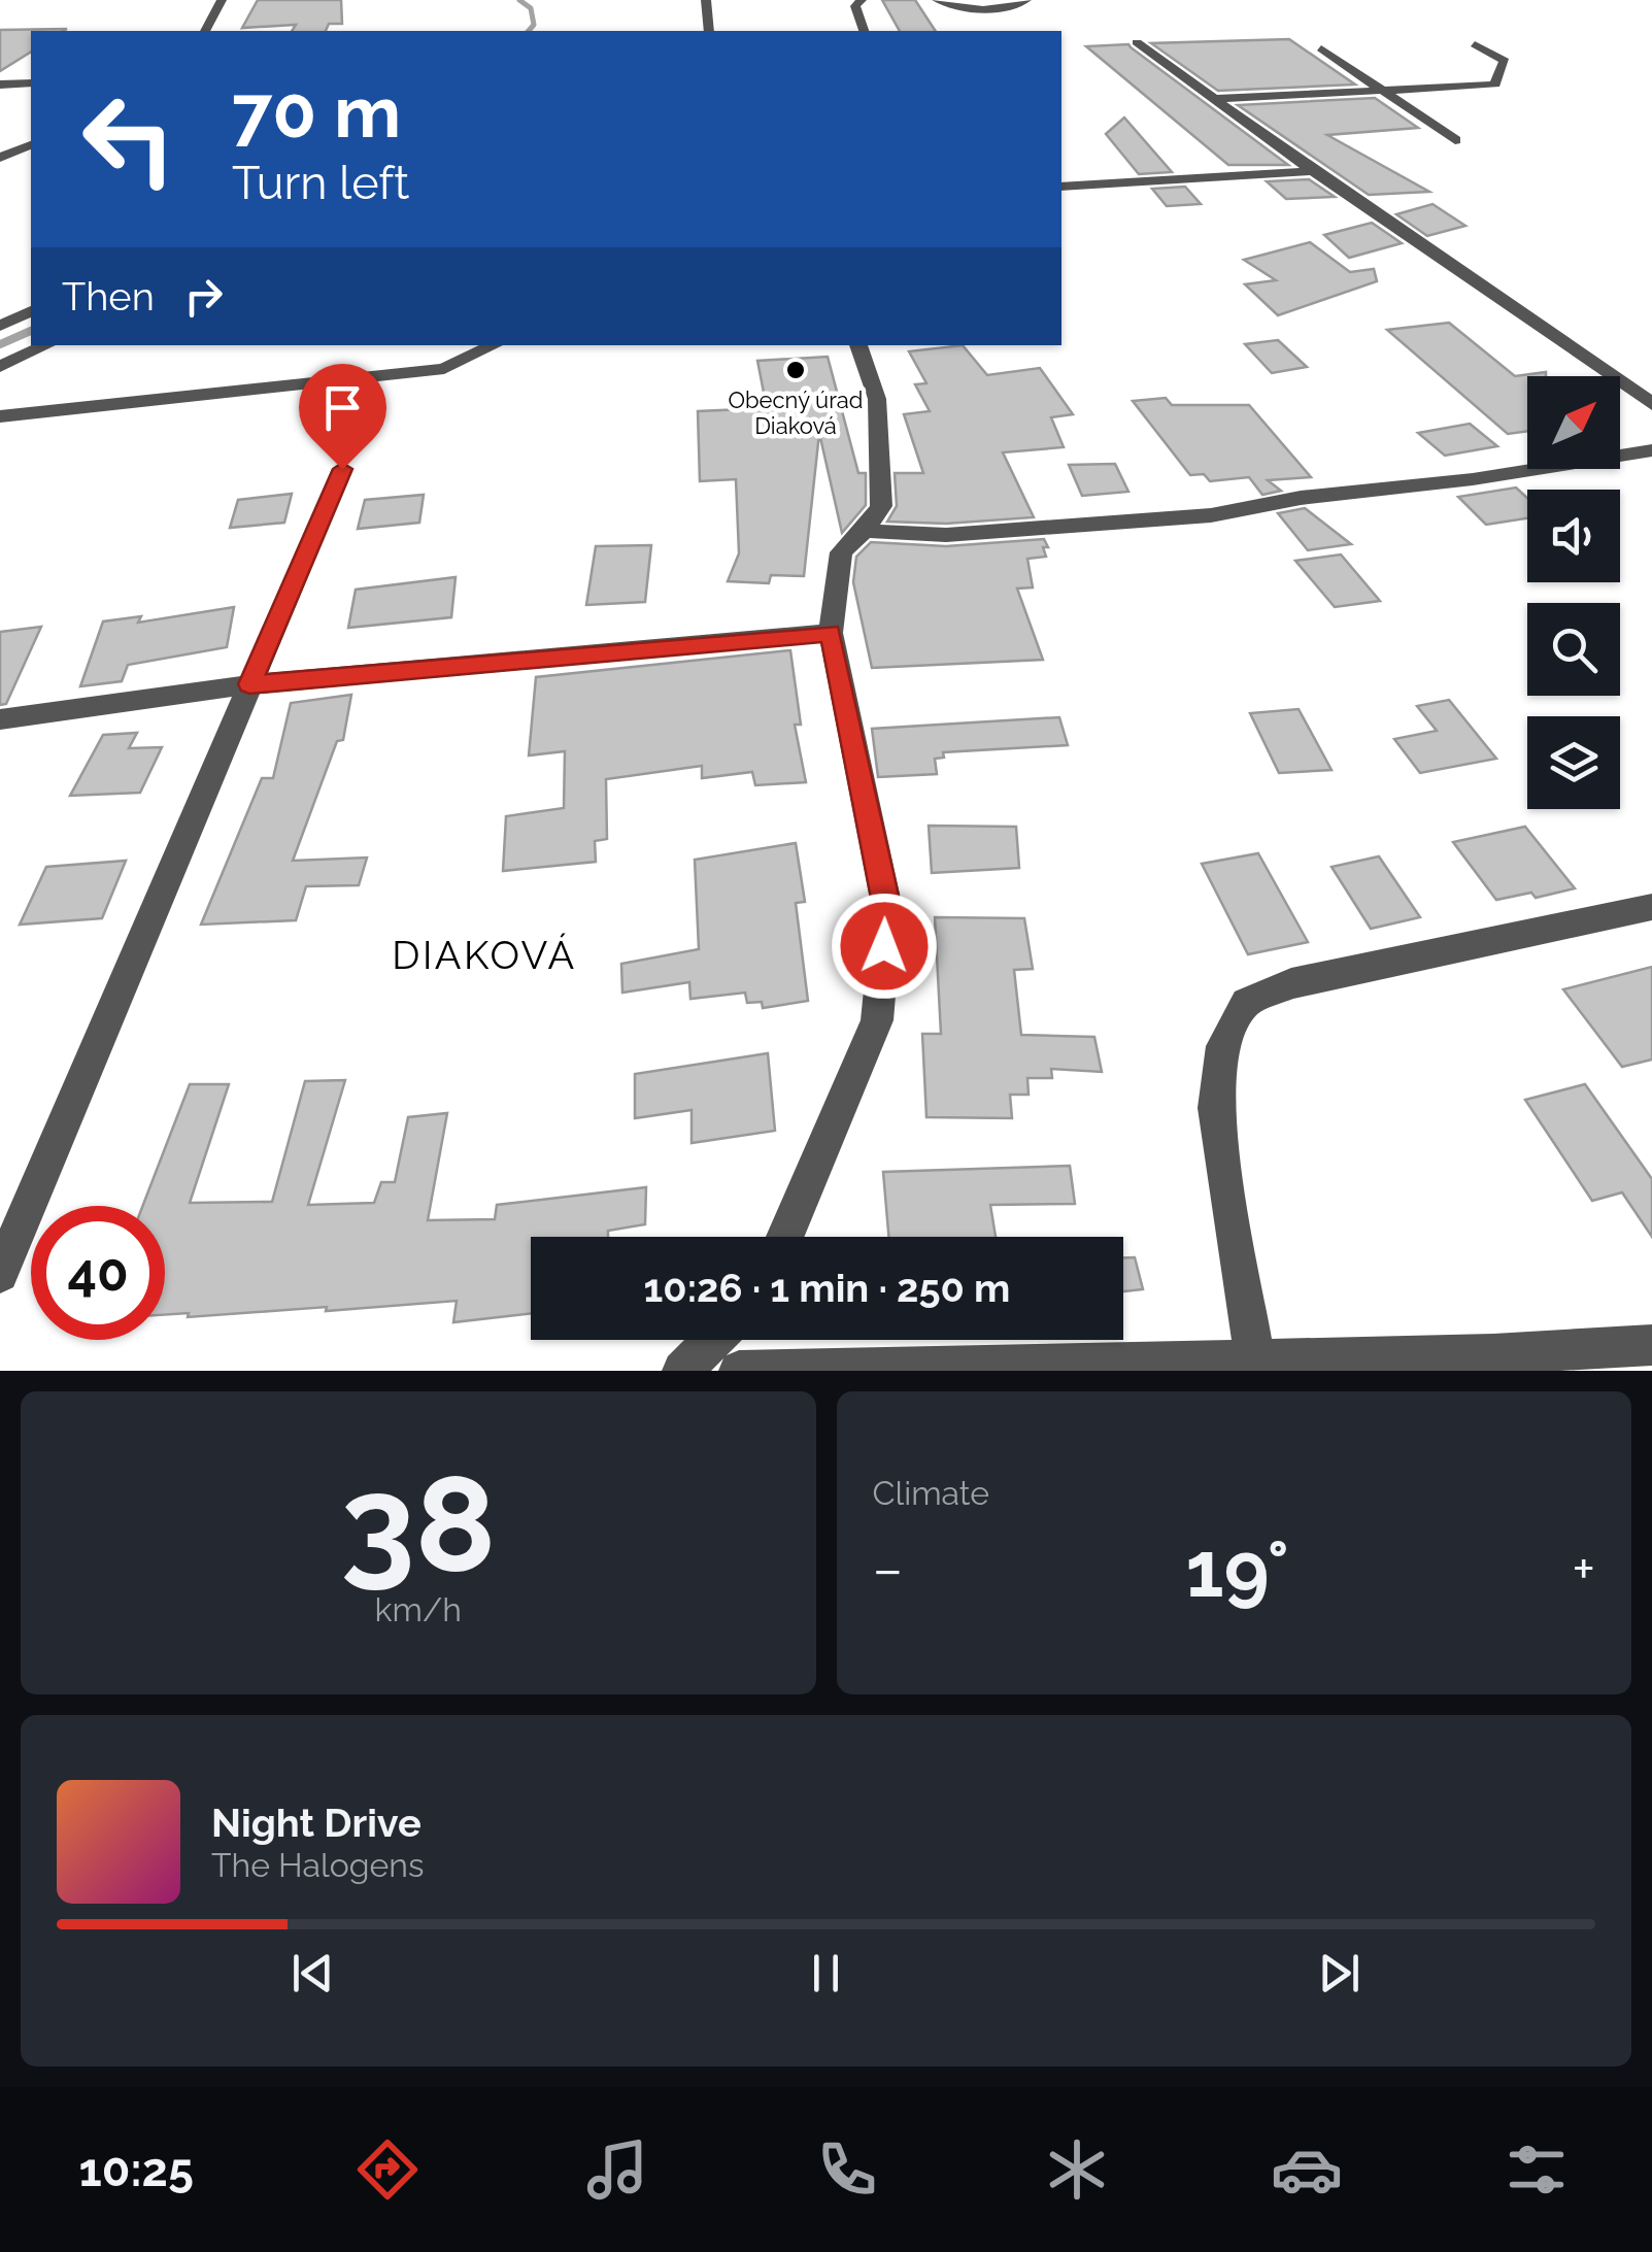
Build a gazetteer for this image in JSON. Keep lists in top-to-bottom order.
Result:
{
  "districts": ["DIAKOVÁ"],
  "places": ["Obecný úrad Diaková"],
  "north": "top right",
  "page": {
    "turn": ["70 m", "Turn left"],
    "then": "Then",
    "limit": "40",
    "trip": "10:26 · 1 min · 250 m",
    "tile": [
      ["38", "km/h"],
      "Climate"
    ],
    "heat": ["−", "19°", "+"],
    "song": ["Night Drive", "The Halogens"],
    "tabs": "10:25"
  }
}
